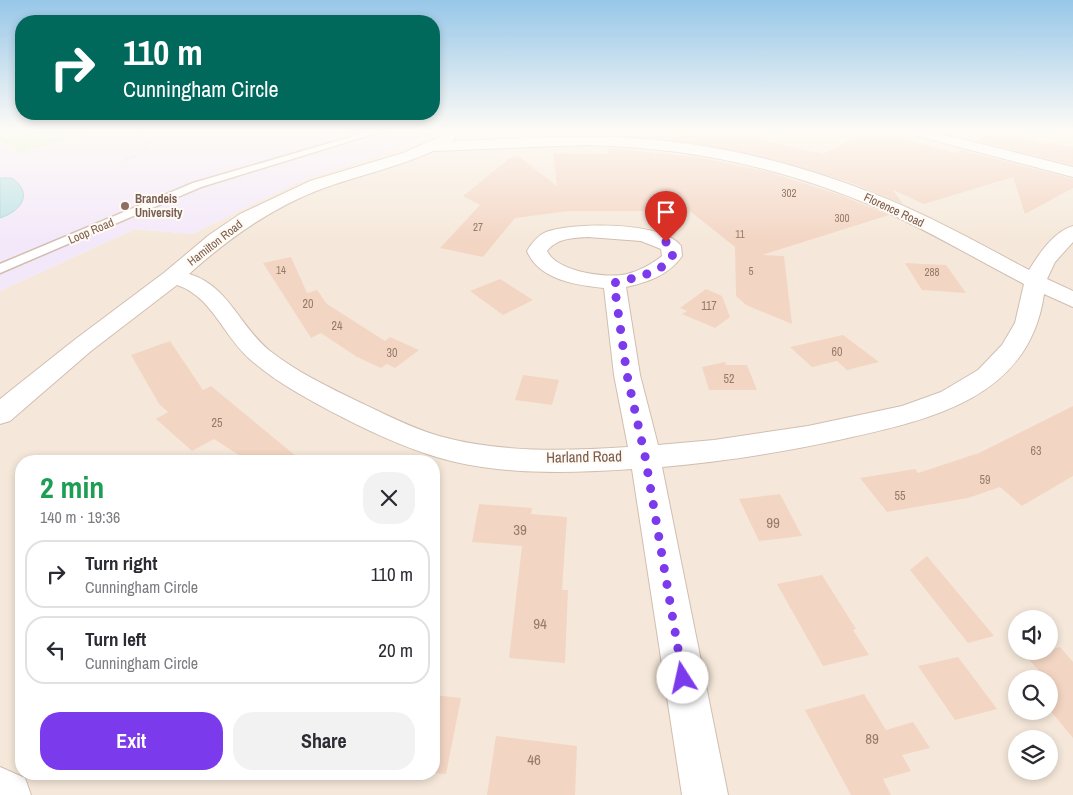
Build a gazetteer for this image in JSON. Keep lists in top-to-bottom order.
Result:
{
  "streets": {
    "street": ["Florence Road", "Hamilton Road", "Harland Road"],
    "lane": ["Loop Road"]
  },
  "crossings": [
    ["Florence Road", "Harland Road"],
    ["Hamilton Road", "Harland Road"]
  ],
  "places": ["Brandeis University"],
  "house_numbers": [
    "302",
    "300",
    "27",
    "11",
    "14",
    "5",
    "288",
    "20",
    "117",
    "24",
    "60",
    "30",
    "52",
    "25",
    "63",
    "59",
    "55",
    "99",
    "39",
    "94",
    "89",
    "46"
  ],
  "page": {
    "turn": ["110 m", "Cunningham Circle"],
    "heading": ["2 min", "140 m · 19:36"],
    "list": [
      {
        "name": "Turn right",
        "note": "Cunningham Circle",
        "value": "110 m"
      },
      {
        "name": "Turn left",
        "note": "Cunningham Circle",
        "value": "20 m"
      }
    ],
    "buttons": ["Exit", "Share"]
  }
}
